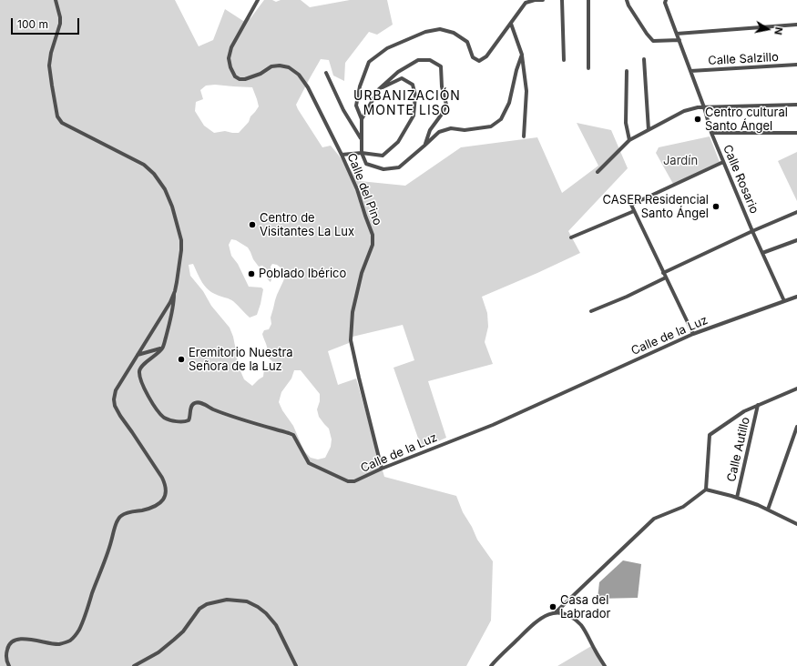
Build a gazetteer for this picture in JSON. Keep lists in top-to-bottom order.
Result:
{
  "streets": {
    "street": [
      "Calle Salzillo",
      "Calle Rosario",
      "Calle del Pino",
      "Calle de la Luz",
      "Calle Autillo"
    ]
  },
  "crossings": [
    ["Calle Salzillo", "Calle Rosario"],
    ["Calle Rosario", "Calle de la Luz"],
    ["Calle del Pino", "Calle de la Luz"]
  ],
  "districts": ["URBANIZACIÓN MONTE LISO"],
  "parks": ["Jardín"],
  "places": [
    "Centro cultural Santo Ángel",
    "CASER Residencial Santo Ángel",
    "Centro de Visitantes La Lux",
    "Poblado Ibérico",
    "Eremitorio Nuestra Señora de la Luz",
    "Casa del Labrador"
  ],
  "scale_bar": "100 m",
  "north": "right"
}
